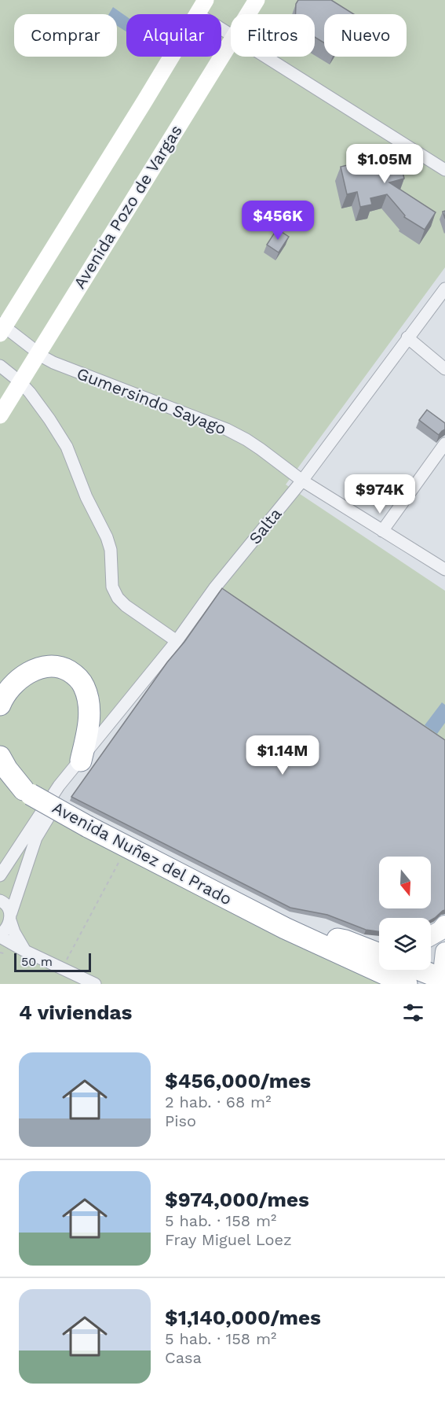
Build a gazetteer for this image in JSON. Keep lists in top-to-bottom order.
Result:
{
  "streets": {
    "highway": ["Avenida Nuñez del Prado"],
    "main road": ["Avenida Pozo de Vargas"],
    "street": ["Gumersindo Sayago", "Salta"]
  },
  "crossings": [
    ["Avenida Pozo de Vargas", "Gumersindo Sayago"],
    ["Gumersindo Sayago", "Salta"]
  ],
  "scale_bar": "50 m",
  "north": "bottom",
  "page": {
    "chip": [
      "Comprar",
      "Alquilar",
      "Filtros",
      "Nuevo"
    ],
    "price": [
      "$1.05M",
      "$456K",
      "$974K",
      "$1.14M"
    ],
    "scale": "50 m",
    "heading": "4 viviendas",
    "list": [
      {
        "name": "$456,000/mes",
        "note": "2 hab. · 68 m² · Piso"
      },
      {
        "name": "$974,000/mes",
        "note": "5 hab. · 158 m² · Fray Miguel Loez"
      },
      {
        "name": "$1,140,000/mes",
        "note": "5 hab. · 158 m² · Casa"
      }
    ]
  }
}
